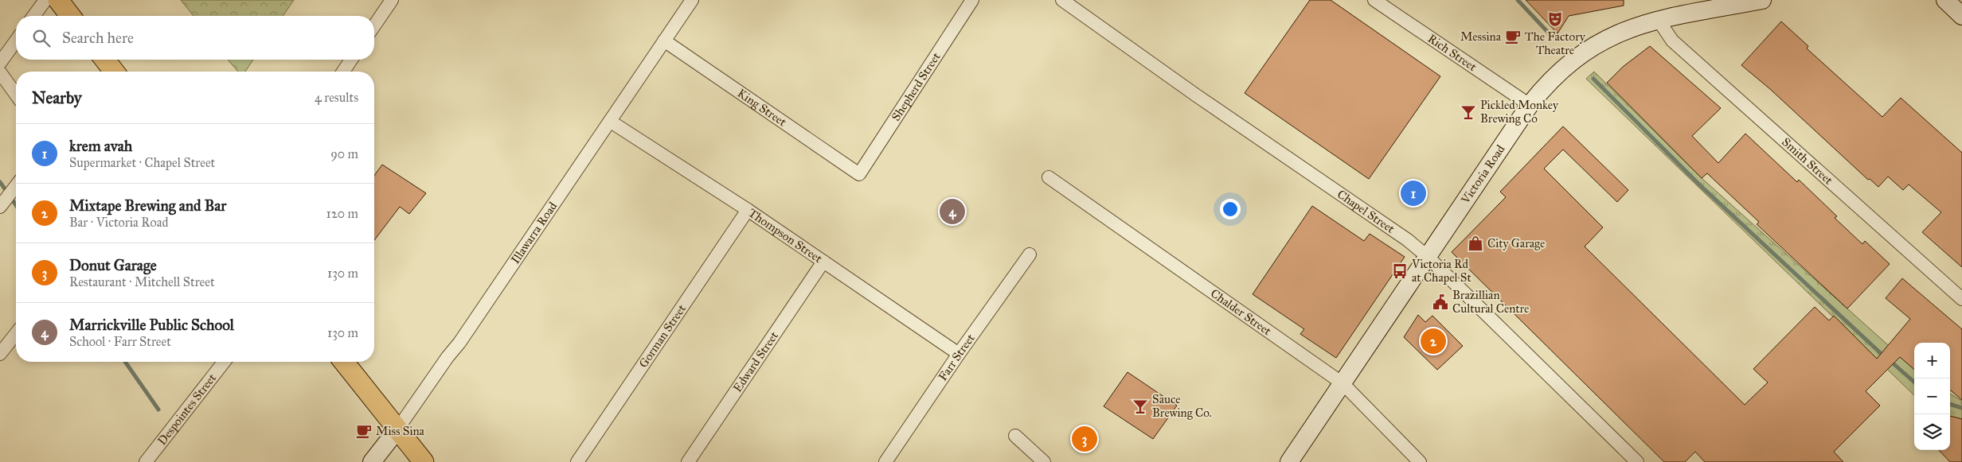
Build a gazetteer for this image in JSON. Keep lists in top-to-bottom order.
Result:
{
  "streets": {
    "main road": ["Victoria Road", "Illawarra Road"],
    "street": [
      "Rich Street",
      "Shepherd Street",
      "King Street",
      "Smith Street",
      "Chapel Street",
      "Thompson Street",
      "Chalder Street",
      "Gorman Street",
      "Farr Street",
      "Edward Street",
      "Despointes Street"
    ]
  },
  "crossings": [
    ["Rich Street", "Victoria Road"],
    ["Shepherd Street", "King Street"],
    ["King Street", "Illawarra Road"],
    ["Smith Street", "Victoria Road"],
    ["Victoria Road", "Chapel Street"],
    ["Victoria Road", "Chalder Street"],
    ["Illawarra Road", "Thompson Street"],
    ["Thompson Street", "Gorman Street"],
    ["Thompson Street", "Farr Street"],
    ["Thompson Street", "Edward Street"]
  ],
  "places": {
    "theatre": ["The Factory Theatre"],
    "cafe": ["Messina", "Miss Sina"],
    "bar": ["Pickled Monkey Brewing Co", "Sauce Brewing Co."],
    "shop": ["City Garage"],
    "bus stop": ["Victoria Rd at Chapel St"],
    "public building": ["Brazillian Cultural Centre"]
  },
  "page": {
    "search": "Search here",
    "heading": ["Nearby", "4 results"],
    "list": [
      {
        "mark": "1",
        "name": "krem avah",
        "note": "Supermarket · Chapel Street",
        "value": "90 m"
      },
      {
        "mark": "2",
        "name": "Mixtape Brewing and Bar",
        "note": "Bar · Victoria Road",
        "value": "120 m"
      },
      {
        "mark": "3",
        "name": "Donut Garage",
        "note": "Restaurant · Mitchell Street",
        "value": "130 m"
      },
      {
        "mark": "4",
        "name": "Marrickville Public School",
        "note": "School · Farr Street",
        "value": "130 m"
      }
    ],
    "pins": [
      "1",
      "4",
      "2",
      "3"
    ],
    "map_buttons": ["+", "−"]
  }
}
